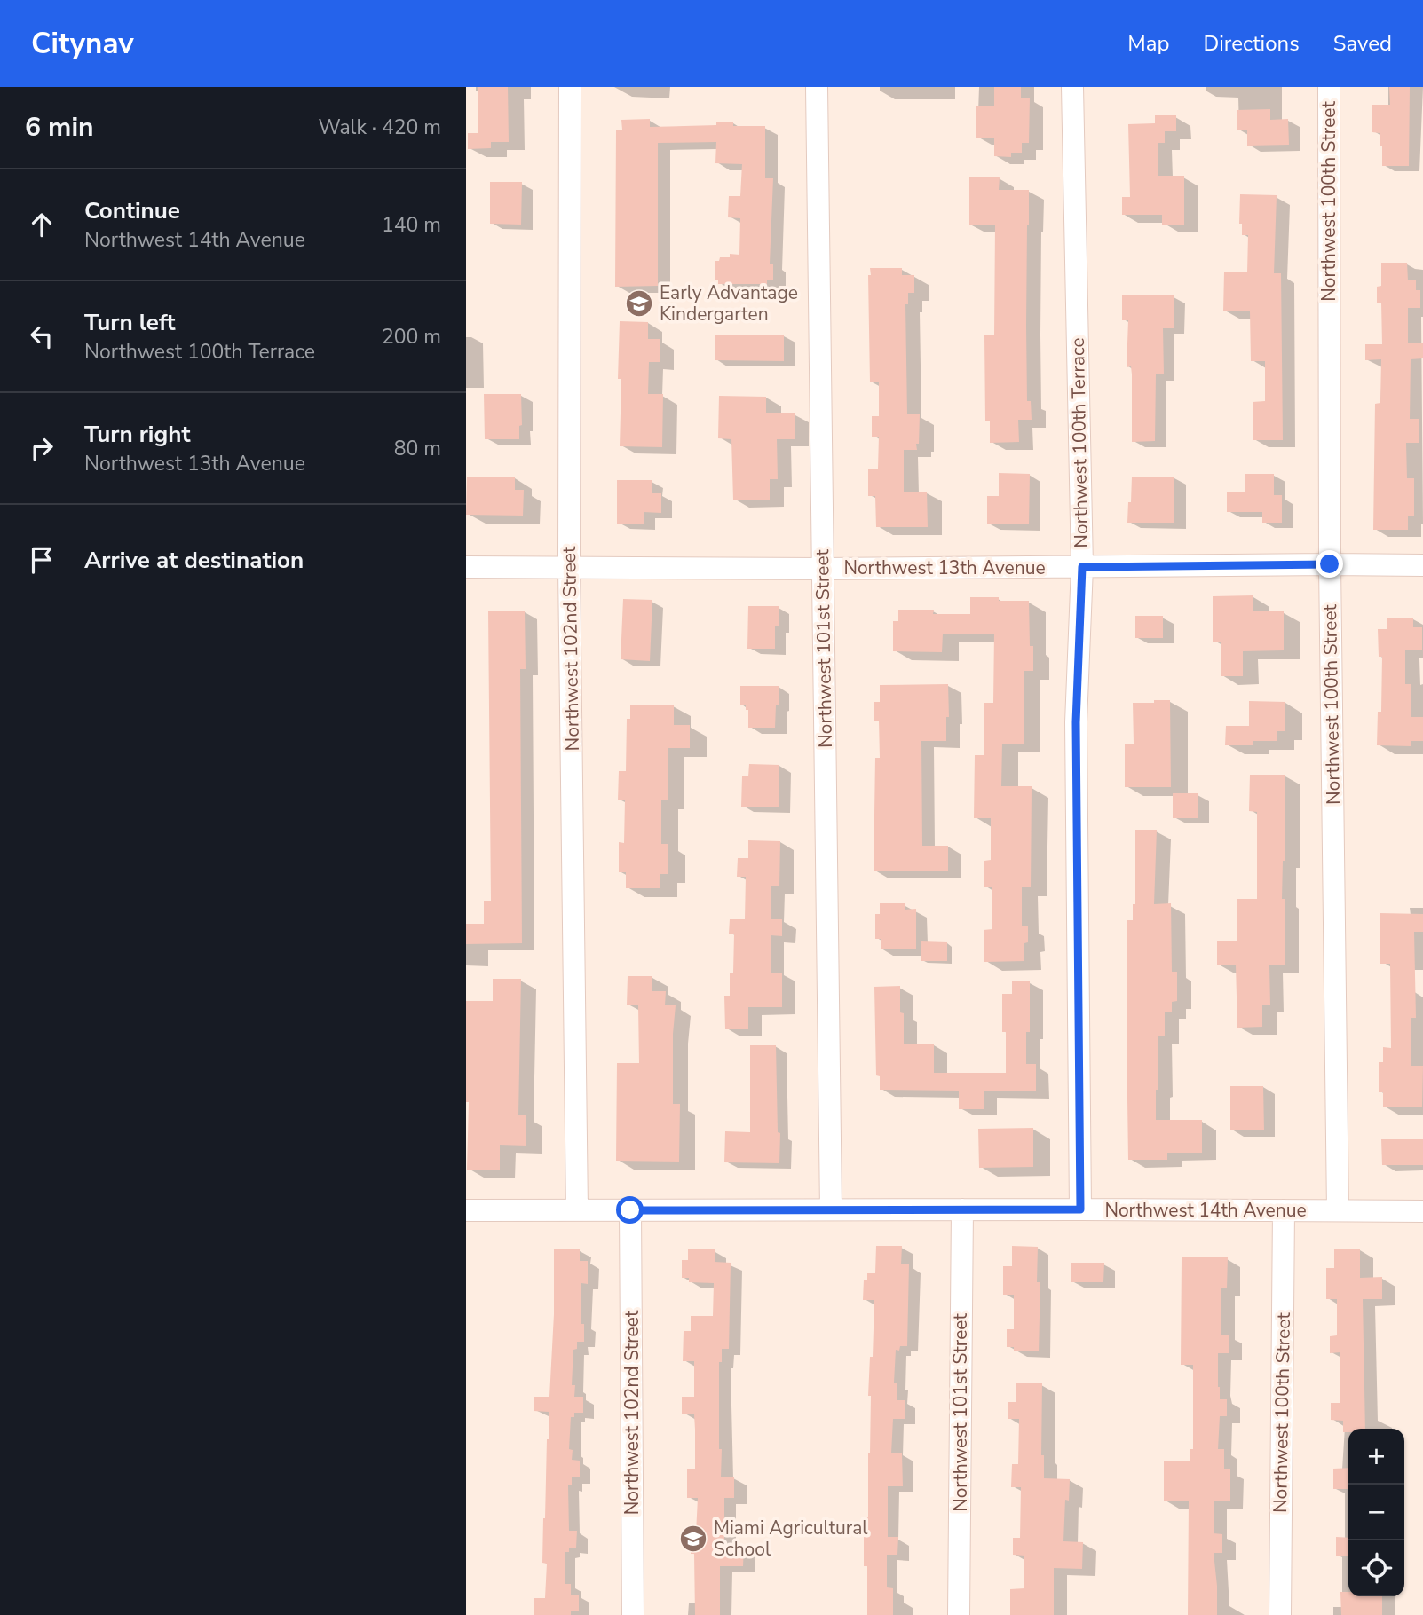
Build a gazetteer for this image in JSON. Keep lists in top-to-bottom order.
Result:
{
  "streets": {
    "street": [
      "Northwest 100th Street",
      "Northwest 100th Terrace",
      "Northwest 13th Avenue",
      "Northwest 102nd Street",
      "Northwest 101st Street",
      "Northwest 14th Avenue"
    ]
  },
  "crossings": [
    ["Northwest 100th Street", "Northwest 13th Avenue"],
    ["Northwest 100th Street", "Northwest 14th Avenue"],
    ["Northwest 100th Terrace", "Northwest 13th Avenue"],
    ["Northwest 100th Terrace", "Northwest 14th Avenue"],
    ["Northwest 13th Avenue", "Northwest 102nd Street"],
    ["Northwest 13th Avenue", "Northwest 101st Street"],
    ["Northwest 102nd Street", "Northwest 14th Avenue"],
    ["Northwest 101st Street", "Northwest 14th Avenue"]
  ],
  "places": {
    "school or university": ["Early Advantage Kindergarten", "Miami Agricultural School"]
  },
  "page": {
    "header": "Citynav",
    "nav": ["Map", "Directions", "Saved"],
    "heading": ["6 min", "Walk · 420 m"],
    "list": [
      ["Continue", "Northwest 14th Avenue", "140 m"],
      ["Turn left", "Northwest 100th Terrace", "200 m"],
      ["Turn right", "Northwest 13th Avenue", "80 m"],
      "Arrive at destination"
    ],
    "map_buttons": ["+", "−"]
  }
}
